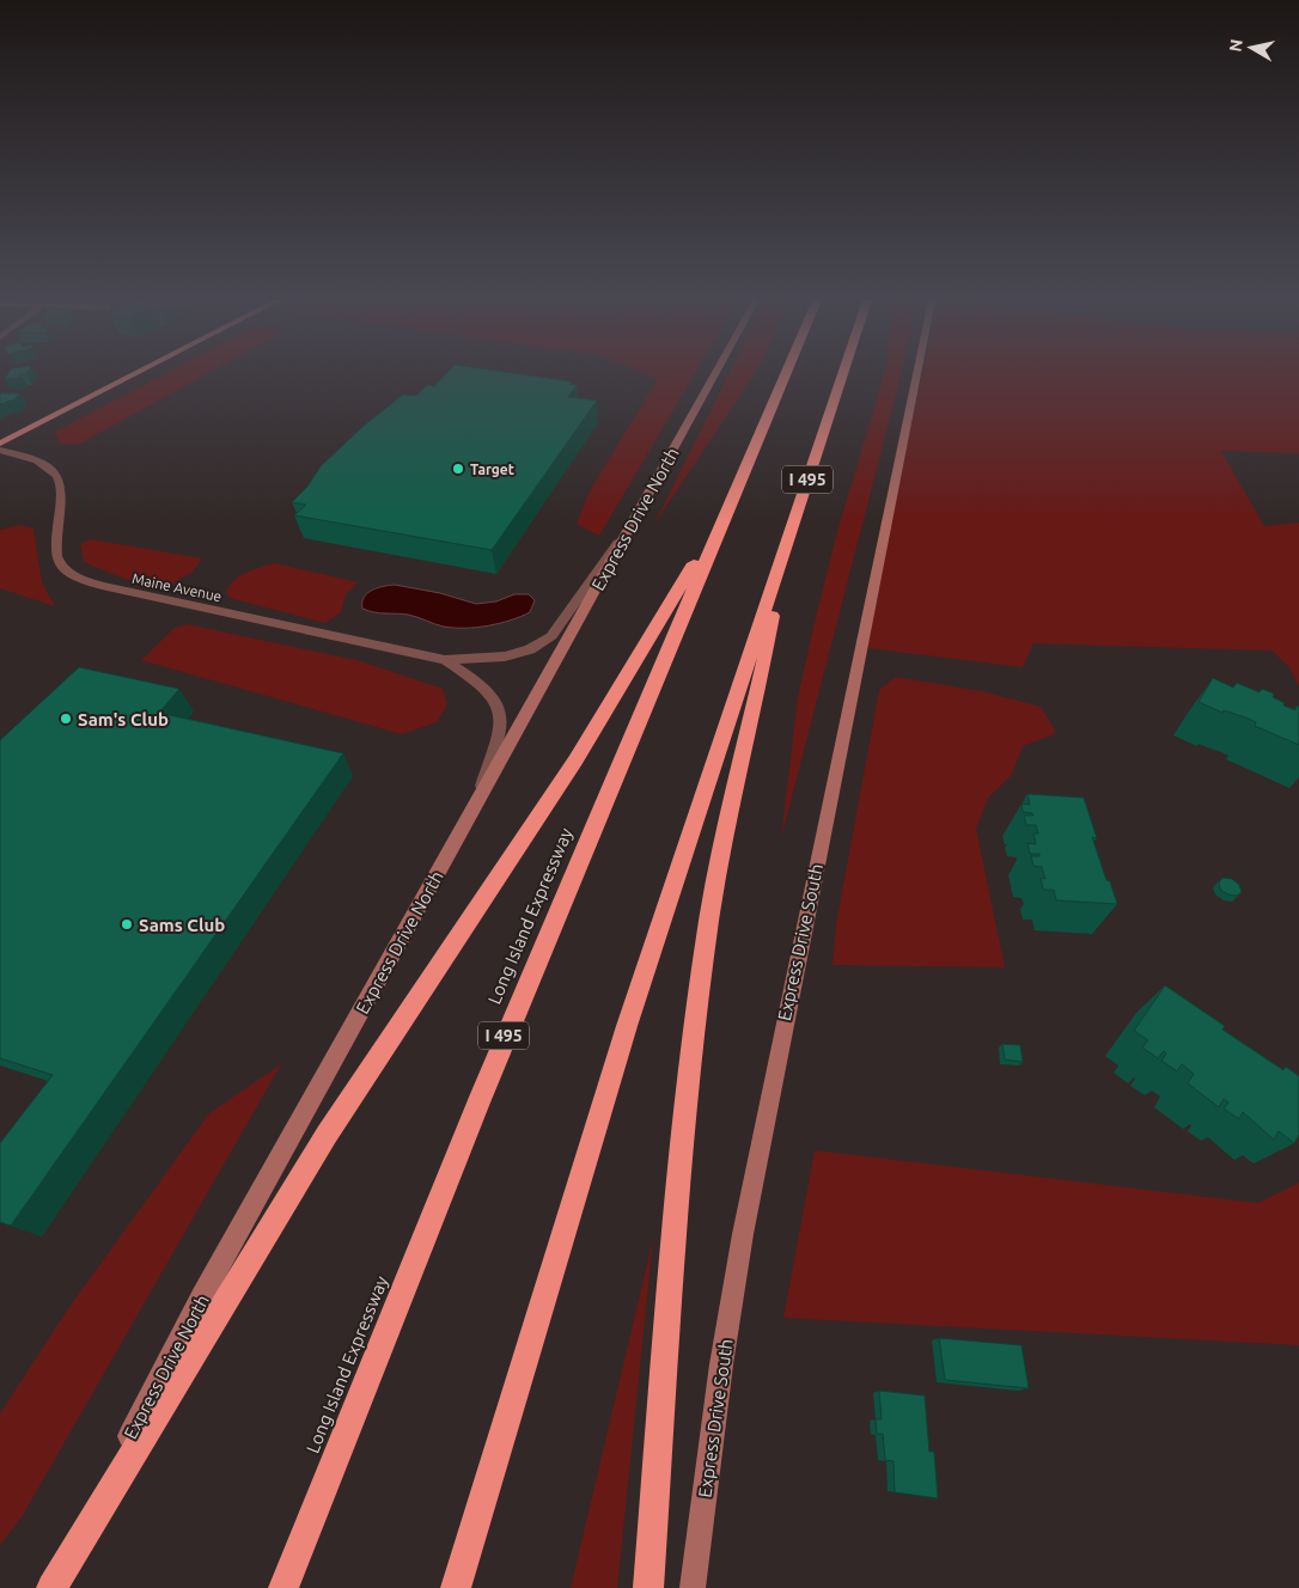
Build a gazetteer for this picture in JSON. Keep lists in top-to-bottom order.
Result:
{
  "streets": {
    "highway": ["I 495", "Long Island Expressway"],
    "main road": ["Express Drive North", "Express Drive South"],
    "street": ["Maine Avenue"]
  },
  "places": ["Target", "Sam's Club", "Sams Club"],
  "north": "left"
}
